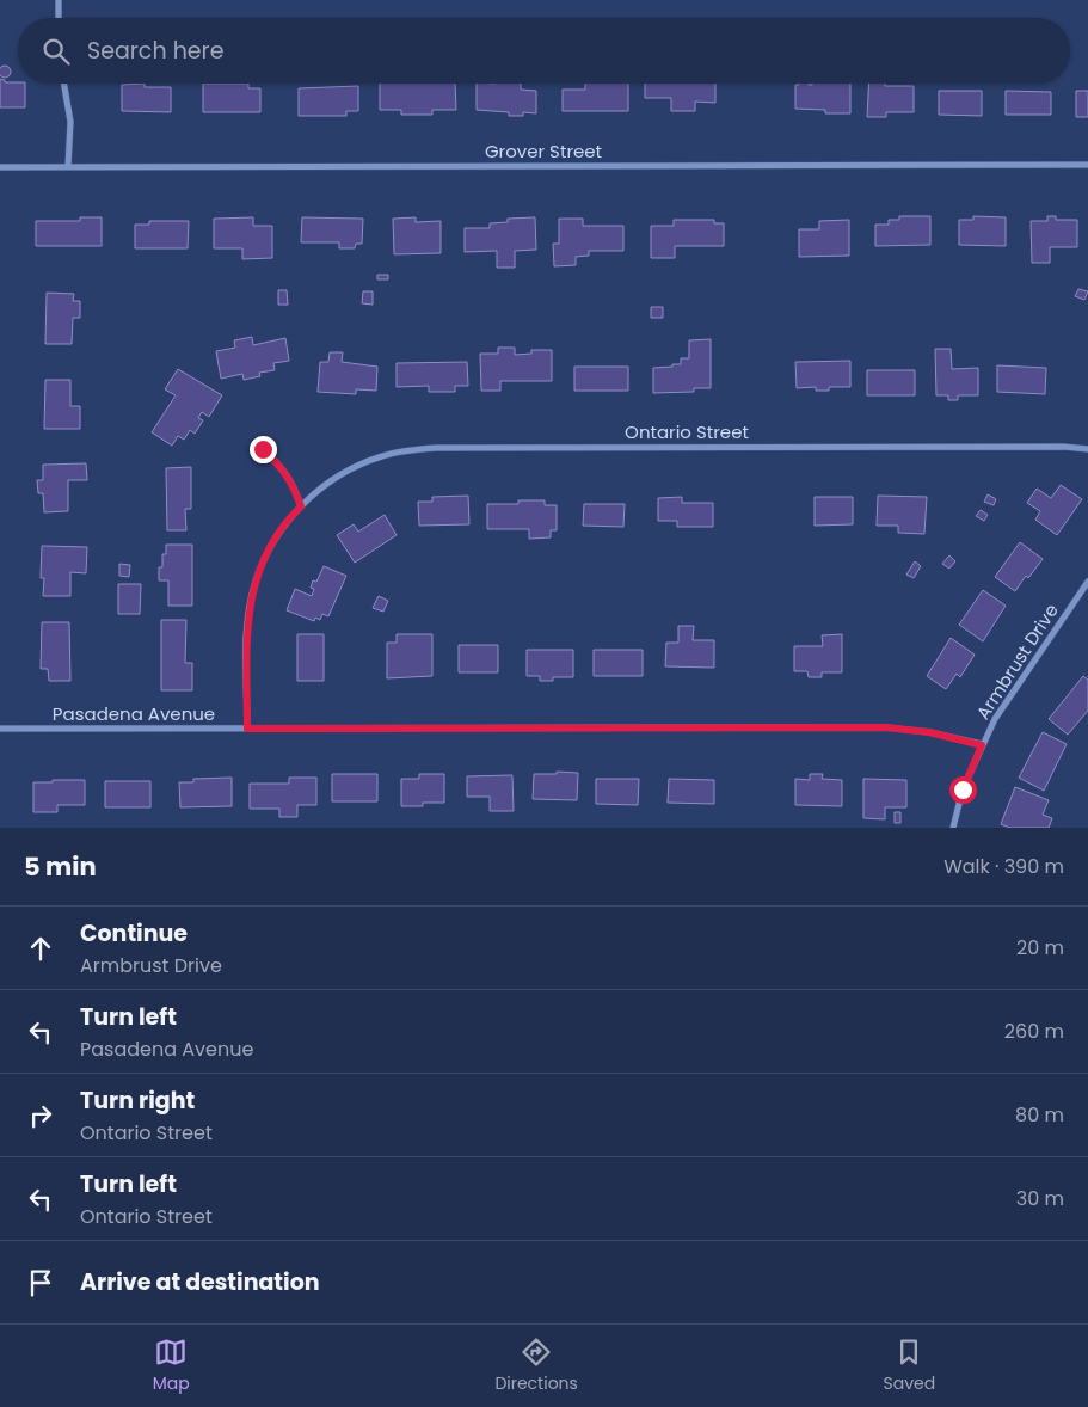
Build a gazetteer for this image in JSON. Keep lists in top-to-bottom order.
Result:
{
  "streets": {
    "street": [
      "Grover Street",
      "Ontario Street",
      "Armbrust Drive",
      "Pasadena Avenue"
    ]
  },
  "crossings": [
    ["Ontario Street", "Pasadena Avenue"],
    ["Armbrust Drive", "Pasadena Avenue"]
  ],
  "page": {
    "search": "Search here",
    "heading": ["5 min", "Walk · 390 m"],
    "list": [
      ["Continue", "Armbrust Drive", "20 m"],
      ["Turn left", "Pasadena Avenue", "260 m"],
      ["Turn right", "Ontario Street", "80 m"],
      ["Turn left", "Ontario Street", "30 m"],
      "Arrive at destination"
    ],
    "nav": ["Map", "Directions", "Saved"]
  }
}
